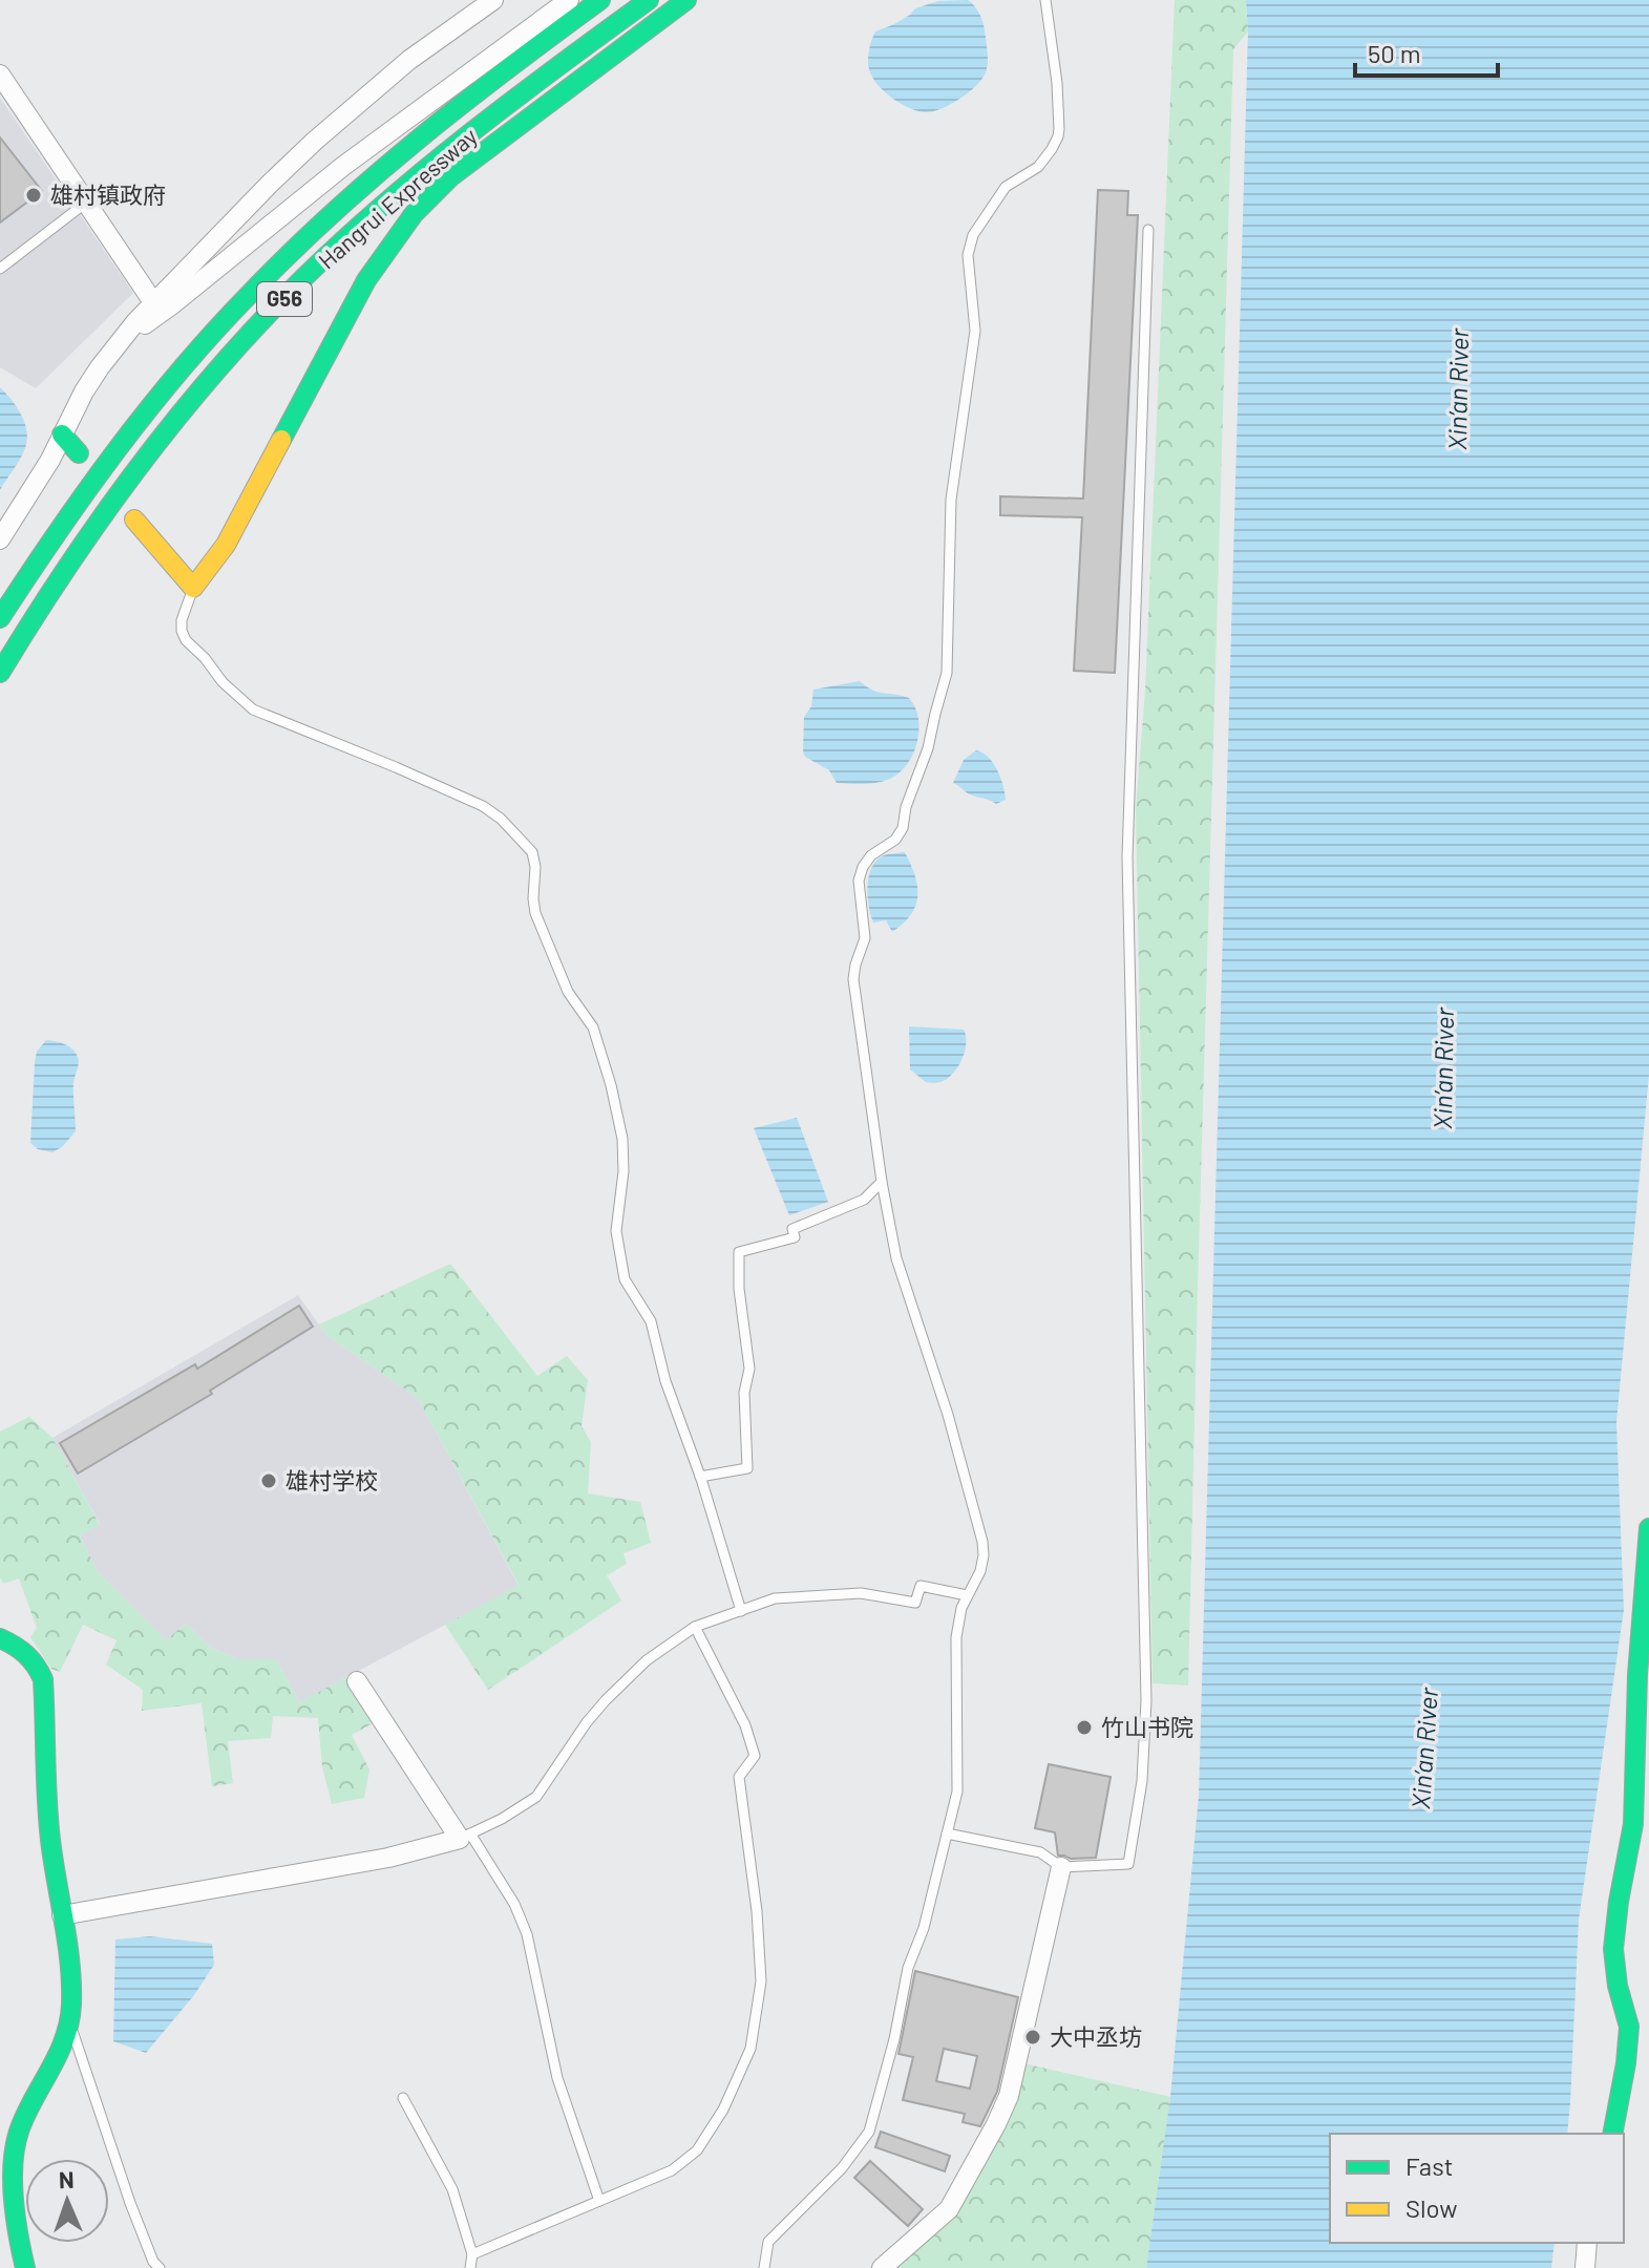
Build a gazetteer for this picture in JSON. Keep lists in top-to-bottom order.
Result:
{
  "streets": {
    "main road": ["Hangrui Expressway", "G56"]
  },
  "water": ["Xin’an River"],
  "places": [
    "雄村镇政府",
    "雄村学校",
    "竹山书院",
    "大中丞坊"
  ],
  "legend": ["Fast", "Slow"],
  "scale_bar": "50 m",
  "north": "top"
}
